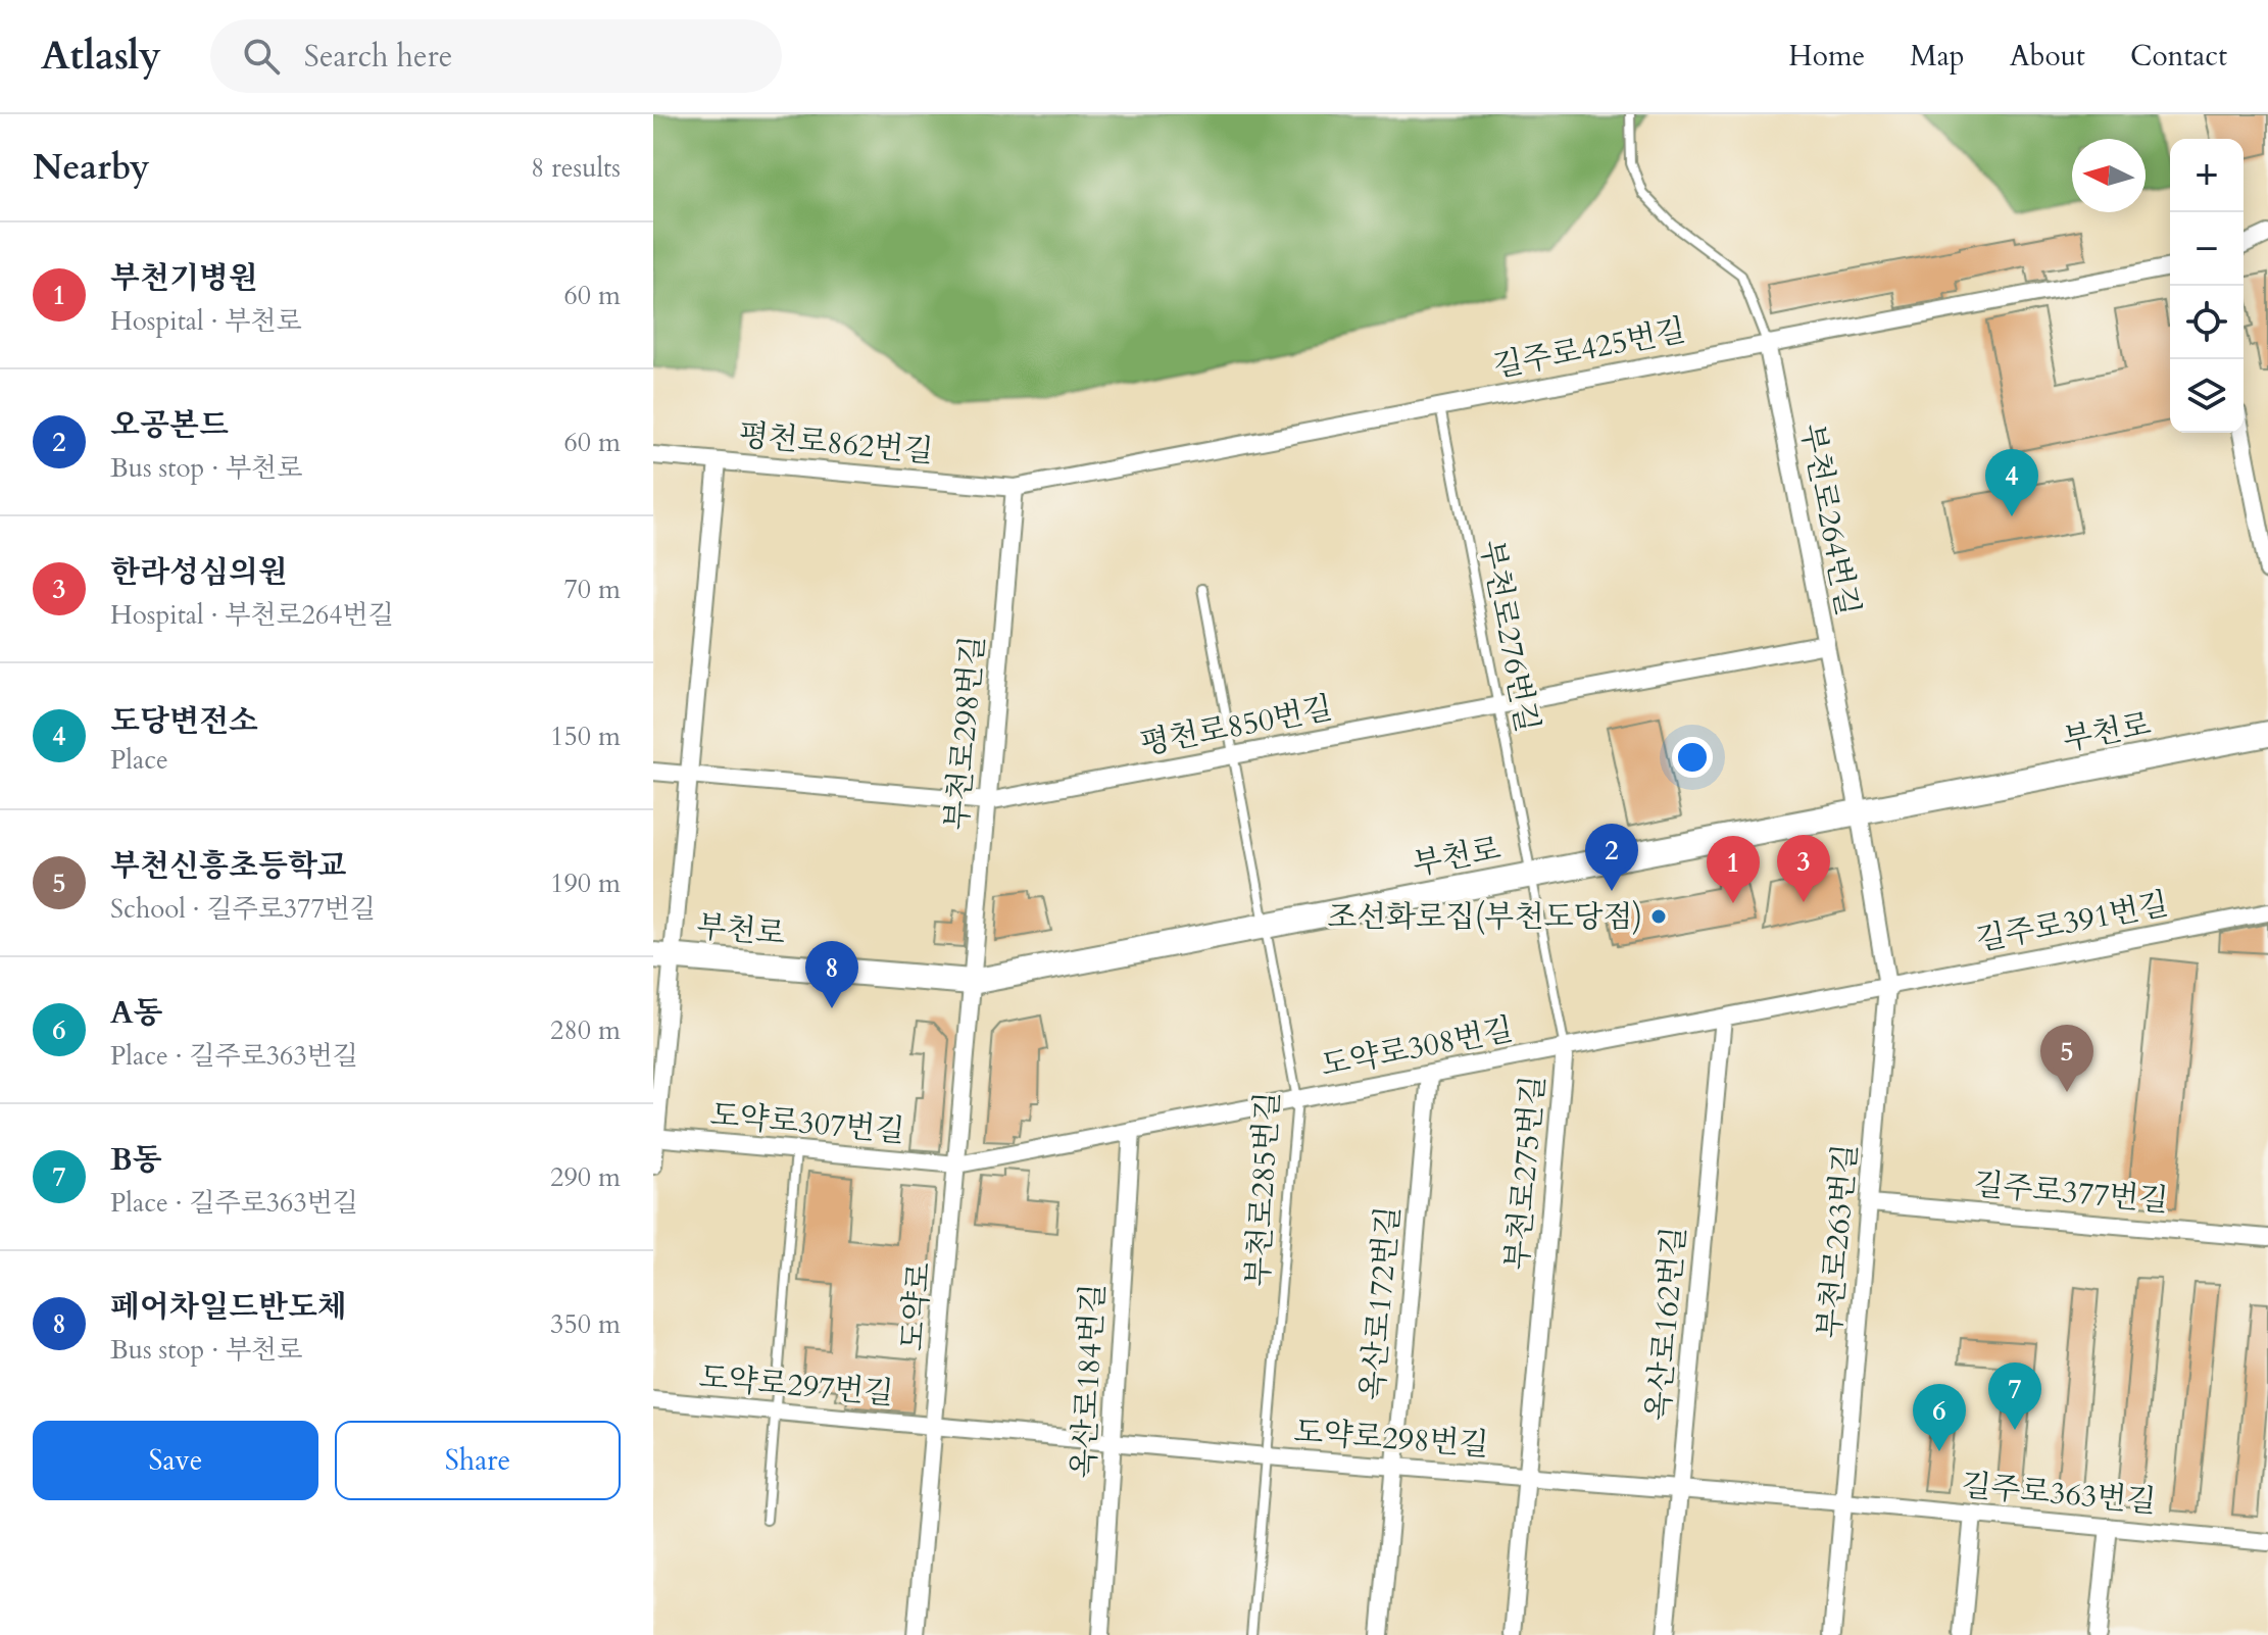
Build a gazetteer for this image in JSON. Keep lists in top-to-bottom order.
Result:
{
  "streets": {
    "main road": ["부천로"],
    "street": [
      "길주로425번길",
      "평천로862번길",
      "부천로264번길",
      "평천로850번길",
      "부천로298번길",
      "길주로391번길",
      "도약로308번길",
      "도약로307번길",
      "부천로275번길",
      "길주로377번길",
      "부천로263번길",
      "옥산로172번길",
      "도약로",
      "옥산로162번길",
      "옥산로184번길",
      "도약로297번길",
      "도약로298번길",
      "길주로363번길"
    ],
    "lane": ["부천로276번길", "부천로285번길"]
  },
  "crossings": [
    ["길주로425번길", "평천로862번길"],
    ["길주로425번길", "부천로264번길"],
    ["길주로425번길", "부천로276번길"],
    ["길주로425번길", "부천로298번길"],
    ["평천로862번길", "부천로298번길"],
    ["부천로264번길", "평천로850번길"],
    ["부천로264번길", "부천로"],
    ["부천로264번길", "길주로391번길"],
    ["부천로264번길", "도약로308번길"],
    ["부천로264번길", "부천로263번길"],
    ["부천로276번길", "평천로850번길"],
    ["부천로276번길", "부천로"],
    ["부천로276번길", "부천로275번길"],
    ["평천로850번길", "부천로298번길"],
    ["평천로850번길", "부천로285번길"],
    ["부천로", "부천로298번길"],
    ["부천로", "부천로275번길"],
    ["부천로", "부천로285번길"],
    ["부천로", "도약로"],
    ["부천로298번길", "도약로"],
    ["길주로391번길", "도약로308번길"],
    ["길주로391번길", "부천로263번길"],
    ["도약로308번길", "도약로307번길"],
    ["도약로308번길", "부천로275번길"],
    ["도약로308번길", "부천로285번길"],
    ["도약로308번길", "부천로263번길"],
    ["도약로308번길", "옥산로172번길"],
    ["도약로308번길", "도약로"],
    ["도약로308번길", "옥산로162번길"],
    ["도약로308번길", "옥산로184번길"],
    ["도약로307번길", "도약로"],
    ["부천로275번길", "도약로298번길"],
    ["부천로285번길", "도약로298번길"],
    ["길주로377번길", "부천로263번길"],
    ["부천로263번길", "도약로298번길"],
    ["부천로263번길", "길주로363번길"],
    ["옥산로172번길", "도약로298번길"],
    ["도약로", "도약로297번길"],
    ["도약로", "도약로298번길"],
    ["옥산로162번길", "도약로298번길"],
    ["옥산로184번길", "도약로298번길"],
    ["도약로297번길", "도약로298번길"],
    ["도약로298번길", "길주로363번길"]
  ],
  "places": ["조선화로집(부천도당점)"],
  "north": "left",
  "page": {
    "header": "Atlasly",
    "search": "Search here",
    "nav": [
      "Home",
      "Map",
      "About",
      "Contact"
    ],
    "heading": ["Nearby", "8 results"],
    "map_buttons": ["+", "−"],
    "list": [
      {
        "mark": "1",
        "name": "부천기병원",
        "note": "Hospital · 부천로",
        "value": "60 m"
      },
      {
        "mark": "2",
        "name": "오공본드",
        "note": "Bus stop · 부천로",
        "value": "60 m"
      },
      {
        "mark": "3",
        "name": "한라성심의원",
        "note": "Hospital · 부천로264번길",
        "value": "70 m"
      },
      {
        "mark": "4",
        "name": "도당변전소",
        "note": "Place",
        "value": "150 m"
      },
      {
        "mark": "5",
        "name": "부천신흥초등학교",
        "note": "School · 길주로377번길",
        "value": "190 m"
      },
      {
        "mark": "6",
        "name": "A동",
        "note": "Place · 길주로363번길",
        "value": "280 m"
      },
      {
        "mark": "7",
        "name": "B동",
        "note": "Place · 길주로363번길",
        "value": "290 m"
      },
      {
        "mark": "8",
        "name": "페어차일드반도체",
        "note": "Bus stop · 부천로",
        "value": "350 m"
      }
    ],
    "pins": [
      "4",
      "2",
      "3",
      "1",
      "8",
      "5",
      "7",
      "6"
    ],
    "buttons": ["Save", "Share"]
  }
}
